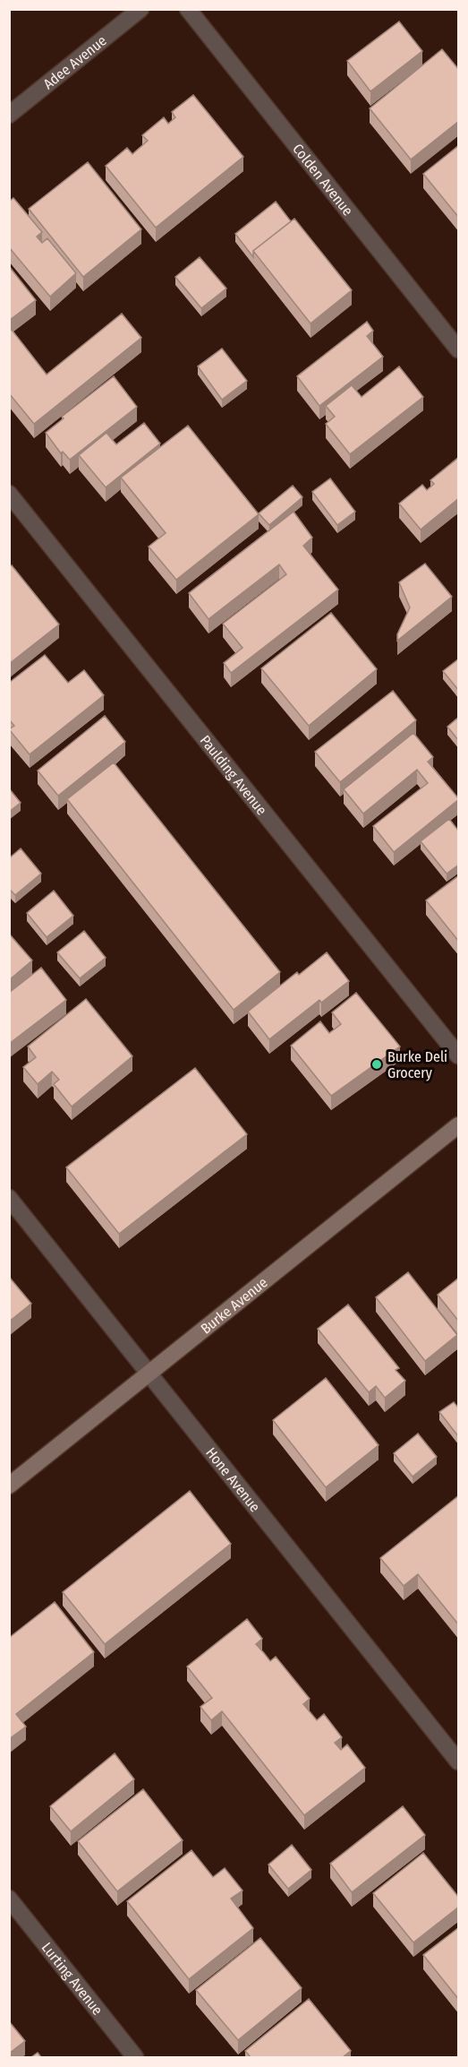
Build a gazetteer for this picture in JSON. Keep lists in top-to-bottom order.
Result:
{
  "streets": {
    "main road": ["Burke Avenue"],
    "street": [
      "Adee Avenue",
      "Colden Avenue",
      "Paulding Avenue",
      "Hone Avenue",
      "Lurting Avenue"
    ]
  },
  "crossings": [
    ["Burke Avenue", "Hone Avenue"]
  ],
  "places": ["Burke Deli Grocery"]
}
